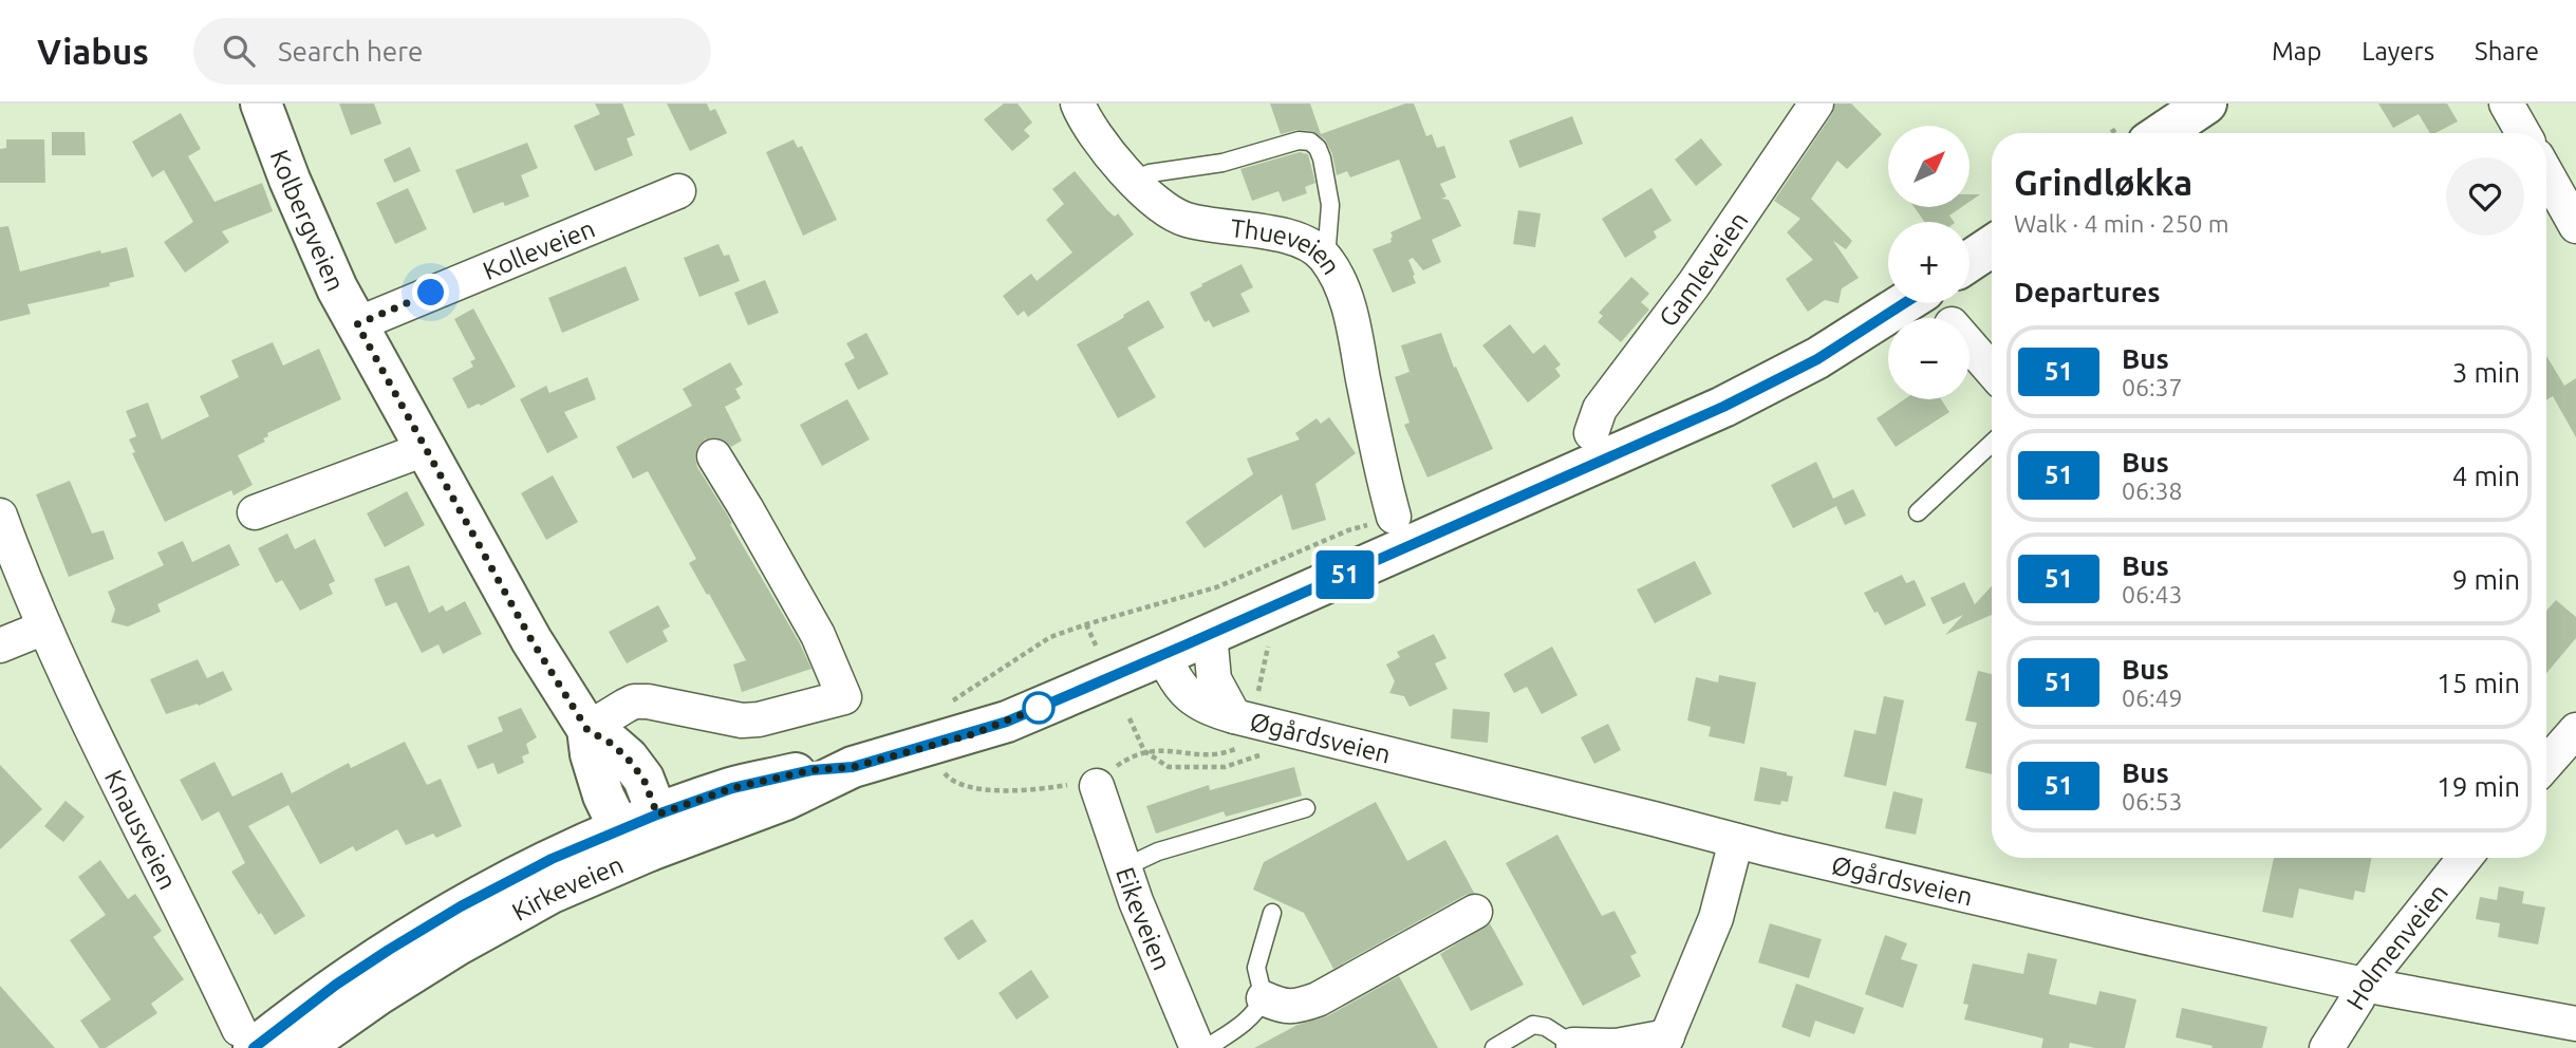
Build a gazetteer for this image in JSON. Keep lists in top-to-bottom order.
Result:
{
  "streets": {
    "main road": ["Kolbergveien", "Kirkeveien"],
    "street": [
      "Kolleveien",
      "Thueveien",
      "Gamleveien",
      "Øgårdsveien",
      "Knausveien",
      "Eikeveien",
      "Holmenveien"
    ]
  },
  "crossings": [
    ["Kolbergveien", "Kolleveien"],
    ["Kolbergveien", "Kirkeveien"],
    ["Øgårdsveien", "Kirkeveien"],
    ["Øgårdsveien", "Holmenveien"],
    ["Knausveien", "Kirkeveien"]
  ],
  "lines": ["bus line 51"],
  "north": "top right",
  "page": {
    "header": "Viabus",
    "search": "Search here",
    "nav": ["Map", "Layers", "Share"],
    "on_map": "51",
    "map_buttons": ["+", "−"],
    "heading": [
      ["Grindløkka", "Walk · 4 min · 250 m"],
      "Departures"
    ],
    "list": [
      {
        "mark": "51",
        "name": "Bus",
        "note": "06:37",
        "value": "3 min"
      },
      {
        "mark": "51",
        "name": "Bus",
        "note": "06:38",
        "value": "4 min"
      },
      {
        "mark": "51",
        "name": "Bus",
        "note": "06:43",
        "value": "9 min"
      },
      {
        "mark": "51",
        "name": "Bus",
        "note": "06:49",
        "value": "15 min"
      },
      {
        "mark": "51",
        "name": "Bus",
        "note": "06:53",
        "value": "19 min"
      }
    ]
  }
}
